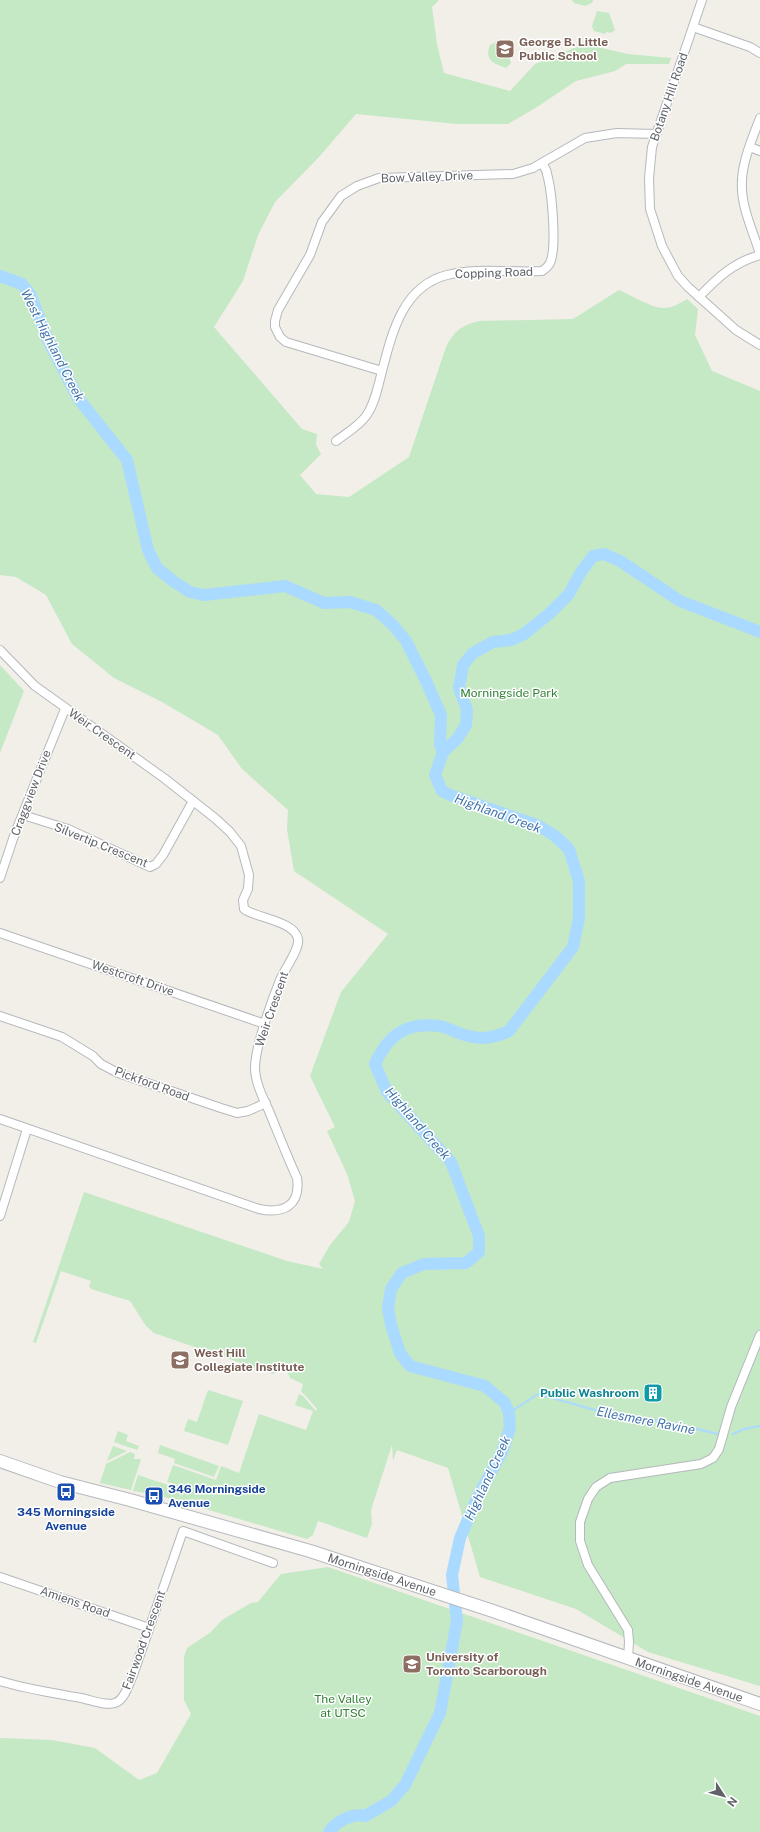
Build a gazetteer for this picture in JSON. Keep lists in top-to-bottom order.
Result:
{
  "streets": {
    "main road": ["Morningside Avenue"],
    "street": [
      "Botany Hill Road",
      "Bow Valley Drive",
      "Copping Road",
      "Weir Crescent",
      "Craggview Drive",
      "Silvertip Crescent",
      "Westcroft Drive",
      "Pickford Road",
      "Amiens Road",
      "Fairwood Crescent"
    ]
  },
  "crossings": [
    ["Botany Hill Road", "Bow Valley Drive"],
    ["Bow Valley Drive", "Copping Road"],
    ["Weir Crescent", "Craggview Drive"],
    ["Weir Crescent", "Silvertip Crescent"],
    ["Weir Crescent", "Westcroft Drive"],
    ["Weir Crescent", "Pickford Road"],
    ["Craggview Drive", "Silvertip Crescent"],
    ["Amiens Road", "Fairwood Crescent"]
  ],
  "water": ["West Highland Creek", "Highland Creek", "Ellesmere Ravine"],
  "parks": ["Morningside Park", "The Valley at UTSC"],
  "places": {
    "school or university": ["George B. Little Public School", "West Hill Collegiate Institute", "University of Toronto Scarborough"],
    "building": ["Public Washroom"],
    "bus stop": ["345 Morningside Avenue", "346 Morningside Avenue"]
  },
  "north": "bottom right"
}
